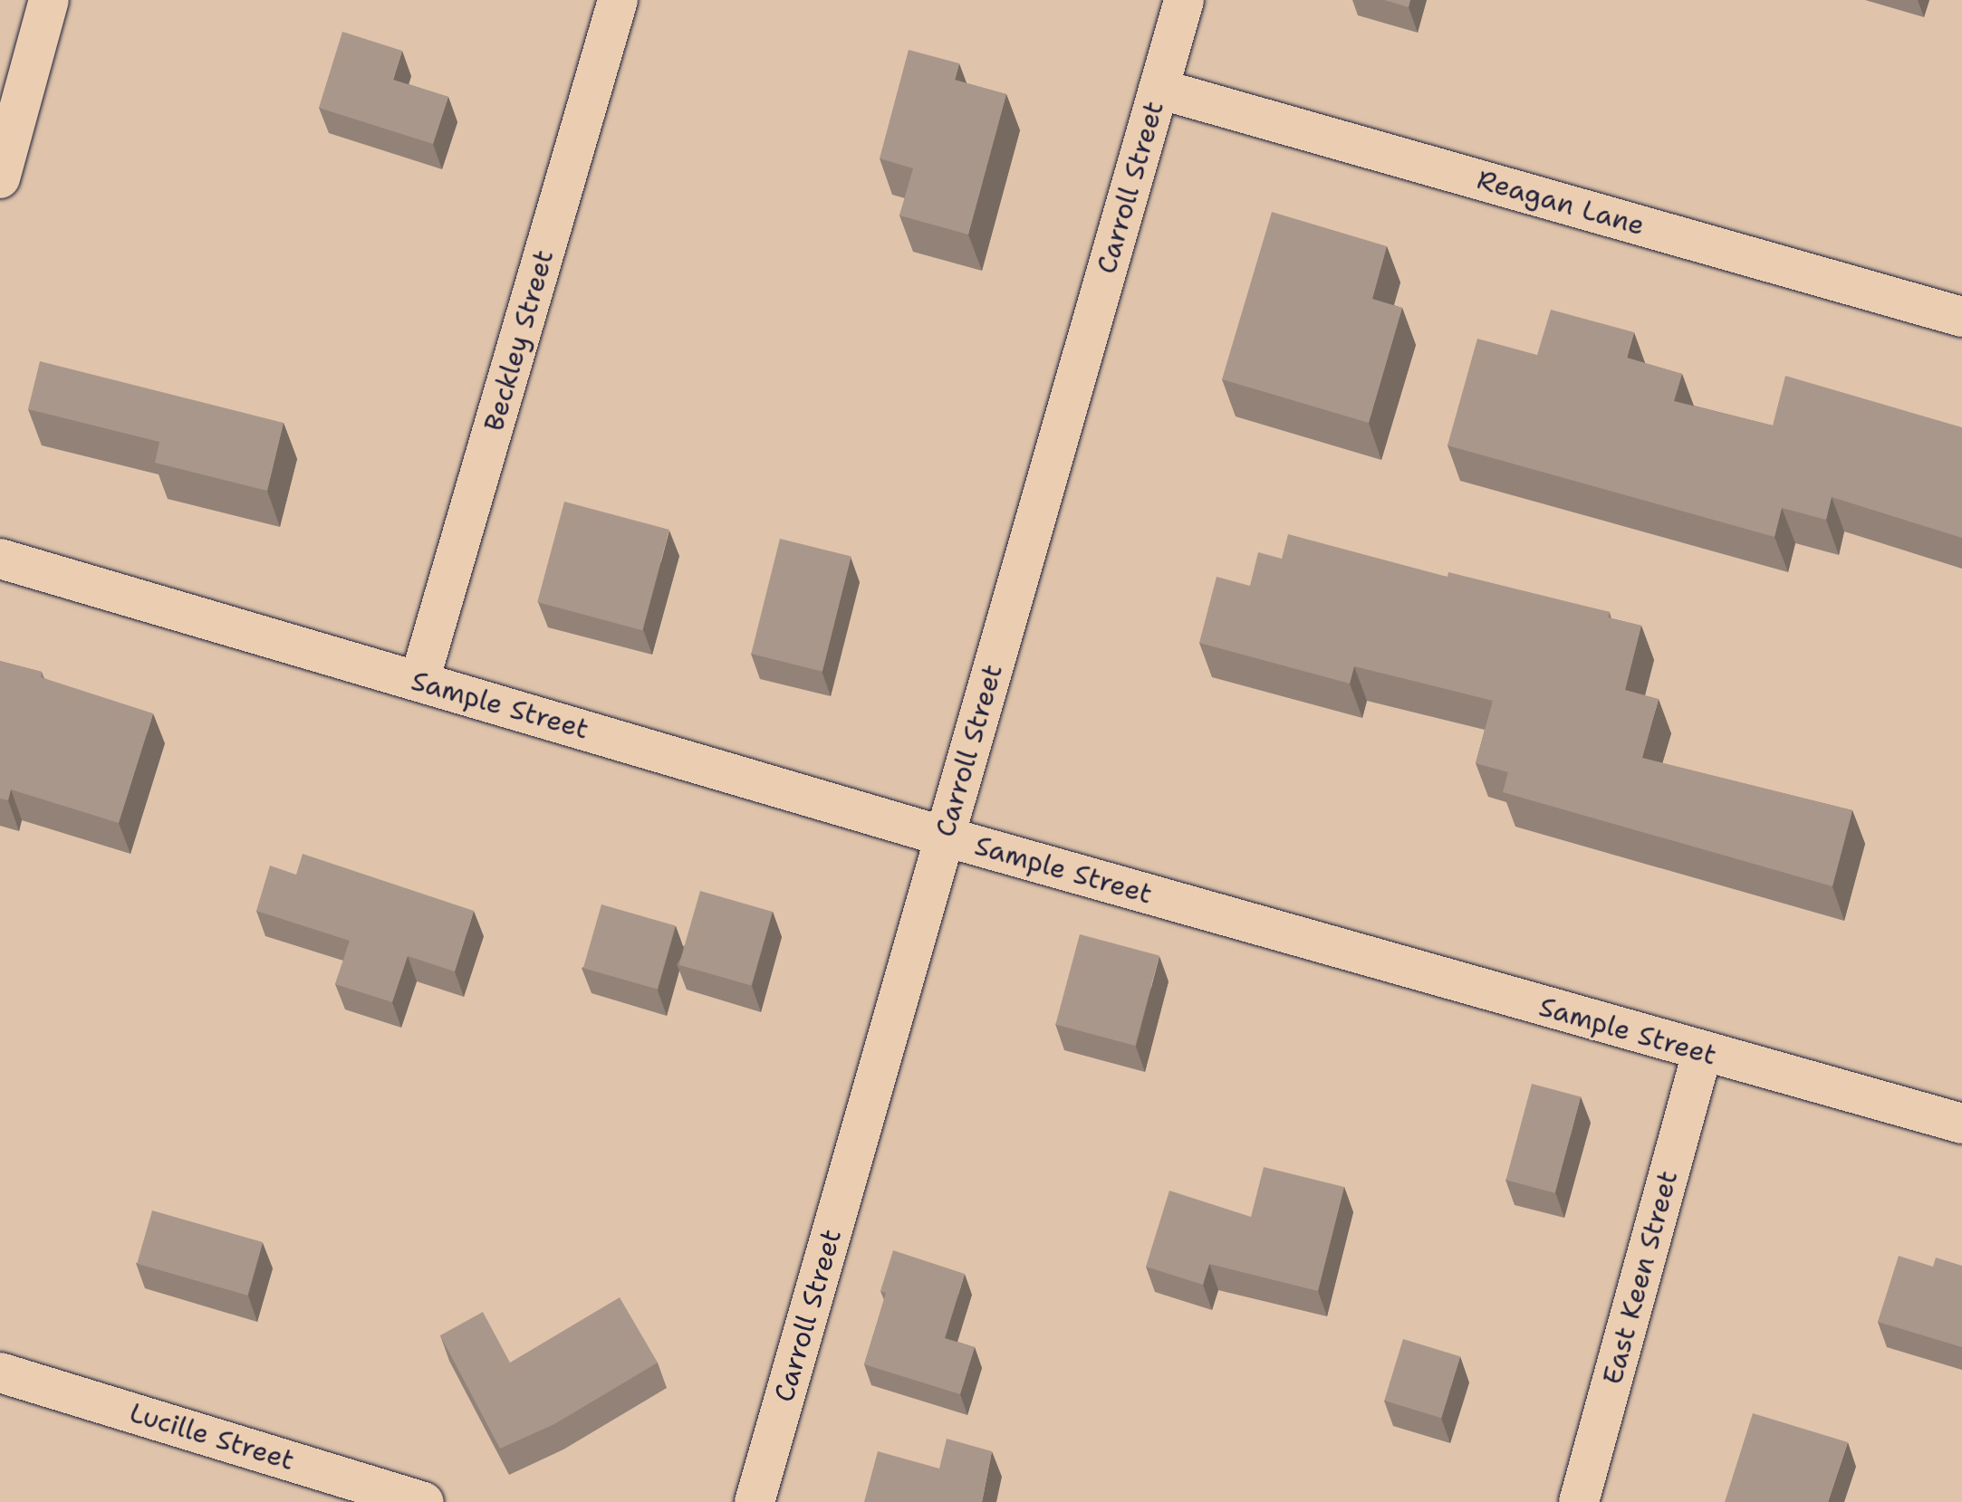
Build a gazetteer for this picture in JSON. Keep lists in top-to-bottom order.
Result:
{
  "streets": {
    "street": [
      "Carroll Street",
      "Reagan Lane",
      "Beckley Street",
      "Sample Street",
      "East Keen Street",
      "Lucille Street"
    ]
  },
  "crossings": [
    ["Carroll Street", "Reagan Lane"],
    ["Carroll Street", "Sample Street"],
    ["Beckley Street", "Sample Street"],
    ["Sample Street", "East Keen Street"]
  ]
}
